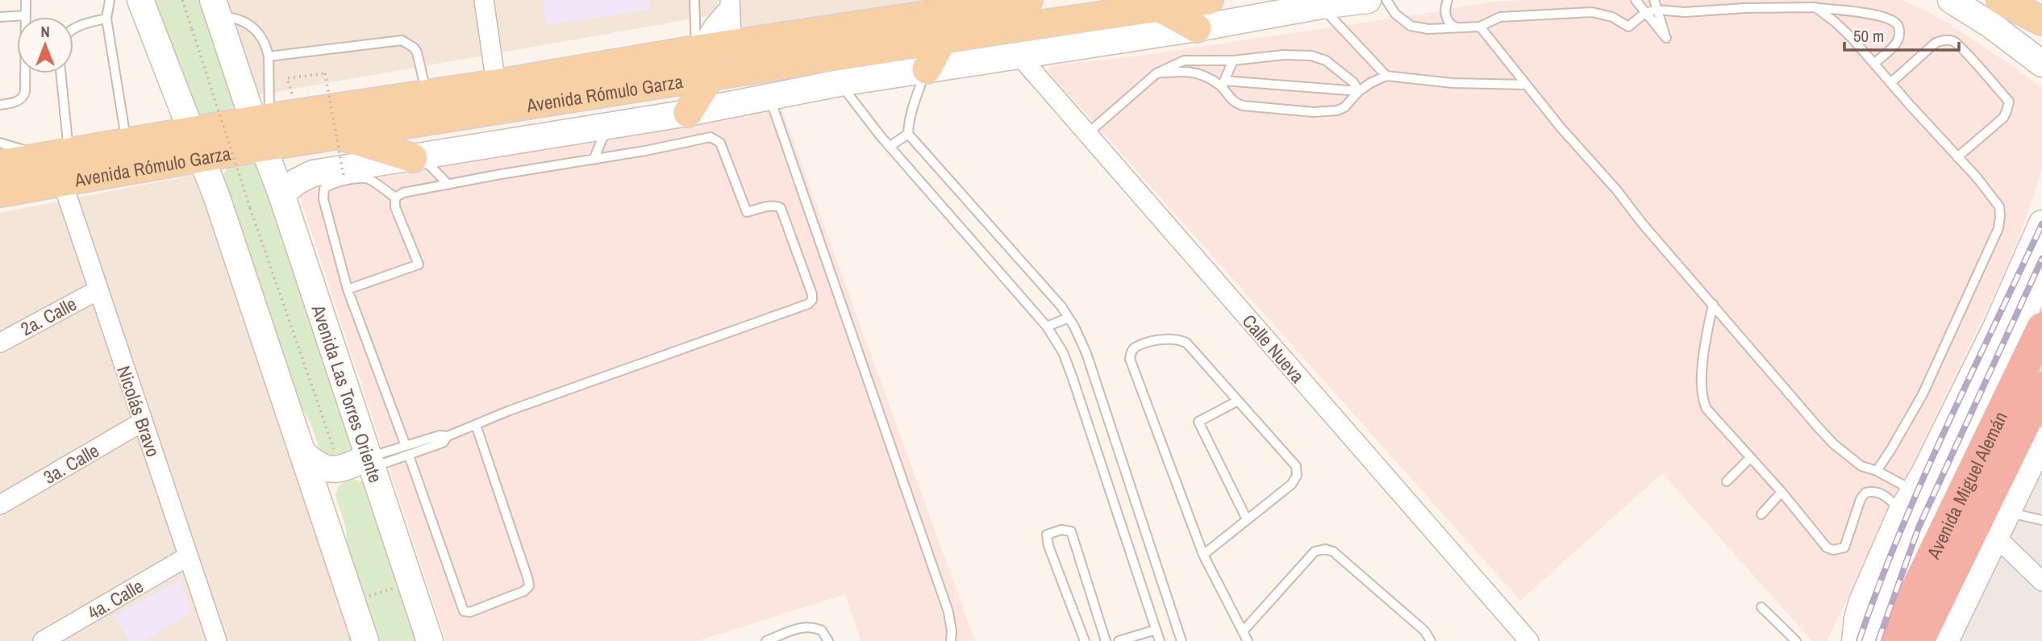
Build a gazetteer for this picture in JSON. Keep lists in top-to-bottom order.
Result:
{
  "streets": {
    "highway": ["Avenida Miguel Alemán"],
    "main road": ["Avenida Rómulo Garza"],
    "street": [
      "2a. Calle",
      "Calle Nueva",
      "Avenida Las Torres Oriente",
      "Nicolás Bravo",
      "3a. Calle",
      "4a. Calle"
    ]
  },
  "crossings": [
    ["Avenida Rómulo Garza", "Avenida Las Torres Oriente"],
    ["Avenida Rómulo Garza", "Nicolás Bravo"],
    ["2a. Calle", "Nicolás Bravo"],
    ["Nicolás Bravo", "3a. Calle"],
    ["Nicolás Bravo", "4a. Calle"]
  ],
  "scale_bar": "50 m",
  "north": "top"
}
